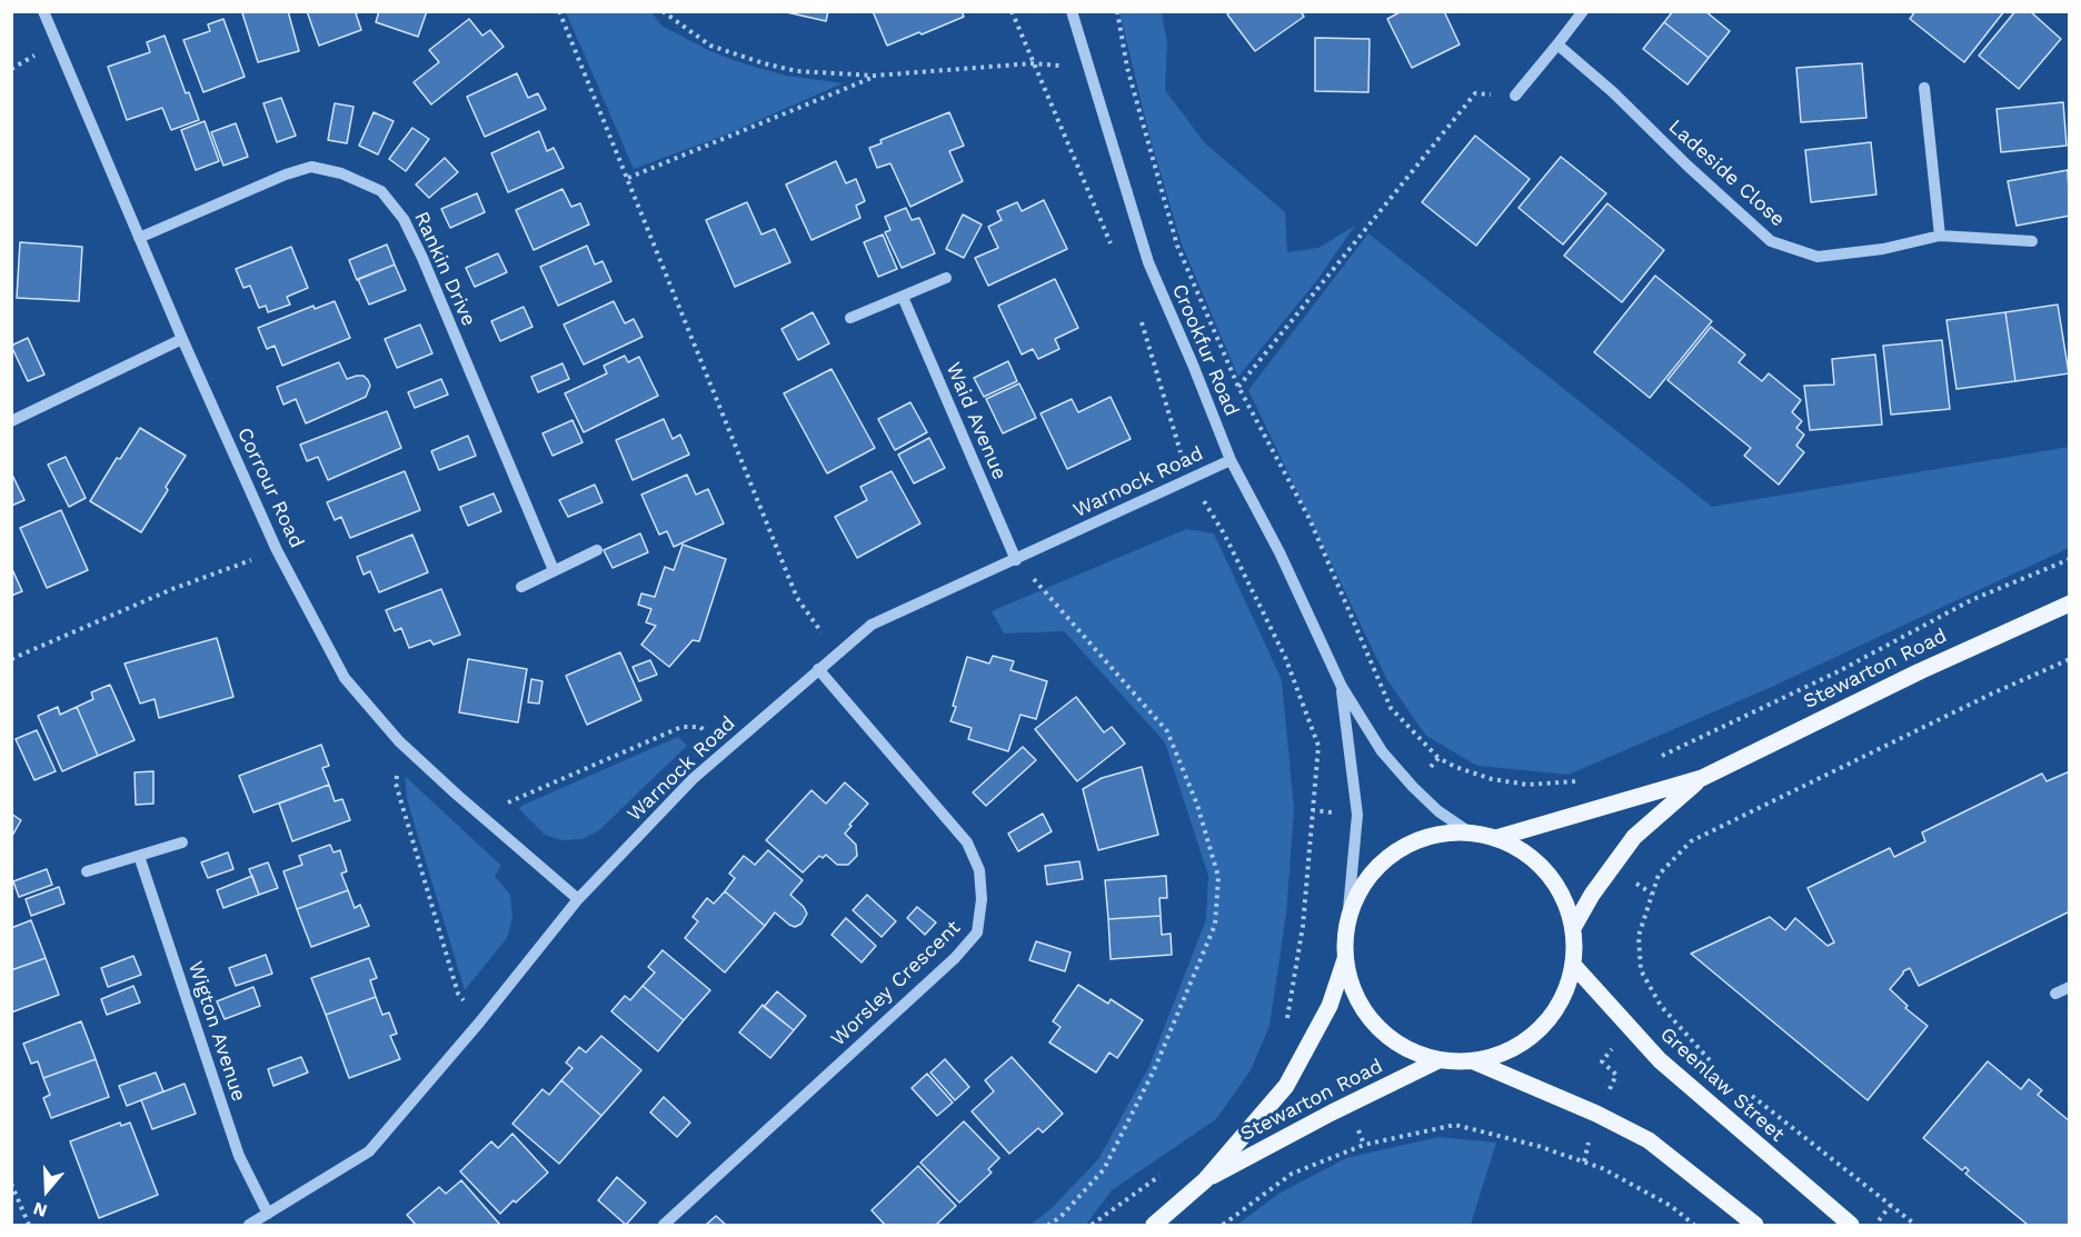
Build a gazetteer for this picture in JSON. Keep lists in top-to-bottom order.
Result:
{
  "streets": {
    "main road": ["Stewarton Road", "Greenlaw Street"],
    "street": [
      "Ladeside Close",
      "Rankin Drive",
      "Crookfur Road",
      "Waid Avenue",
      "Warnock Road",
      "Corrour Road",
      "Worsley Crescent",
      "Wigton Avenue"
    ]
  },
  "crossings": [
    ["Rankin Drive", "Corrour Road"],
    ["Crookfur Road", "Warnock Road"],
    ["Crookfur Road", "Stewarton Road"],
    ["Crookfur Road", "Greenlaw Street"],
    ["Waid Avenue", "Warnock Road"],
    ["Warnock Road", "Corrour Road"],
    ["Warnock Road", "Worsley Crescent"],
    ["Warnock Road", "Wigton Avenue"],
    ["Stewarton Road", "Greenlaw Street"]
  ],
  "north": "bottom"
}
